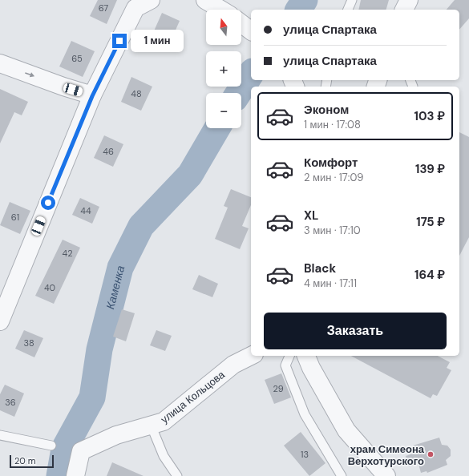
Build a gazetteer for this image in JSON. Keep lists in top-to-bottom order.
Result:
{
  "streets": {
    "street": ["улица Кольцова"]
  },
  "water": ["Каменка"],
  "places": ["храм Симеона Верхотурского"],
  "house_numbers": [
    "67",
    "65",
    "48",
    "46",
    "44",
    "61",
    "42",
    "40",
    "38",
    "29",
    "36",
    "13"
  ],
  "scale_bar": "20 m",
  "north": "top",
  "page": {
    "map_buttons": ["+", "−"],
    "banner": ["улица Спартака", "улица Спартака"],
    "bubble": "1 мин",
    "list": [
      {
        "name": "Эконом",
        "note": "1 мин · 17:08",
        "value": "103 ₽"
      },
      {
        "name": "Комфорт",
        "note": "2 мин · 17:09",
        "value": "139 ₽"
      },
      {
        "name": "XL",
        "note": "3 мин · 17:10",
        "value": "175 ₽"
      },
      {
        "name": "Black",
        "note": "4 мин · 17:11",
        "value": "164 ₽"
      }
    ],
    "buttons": "Заказать",
    "scale": "20 m"
  }
}
